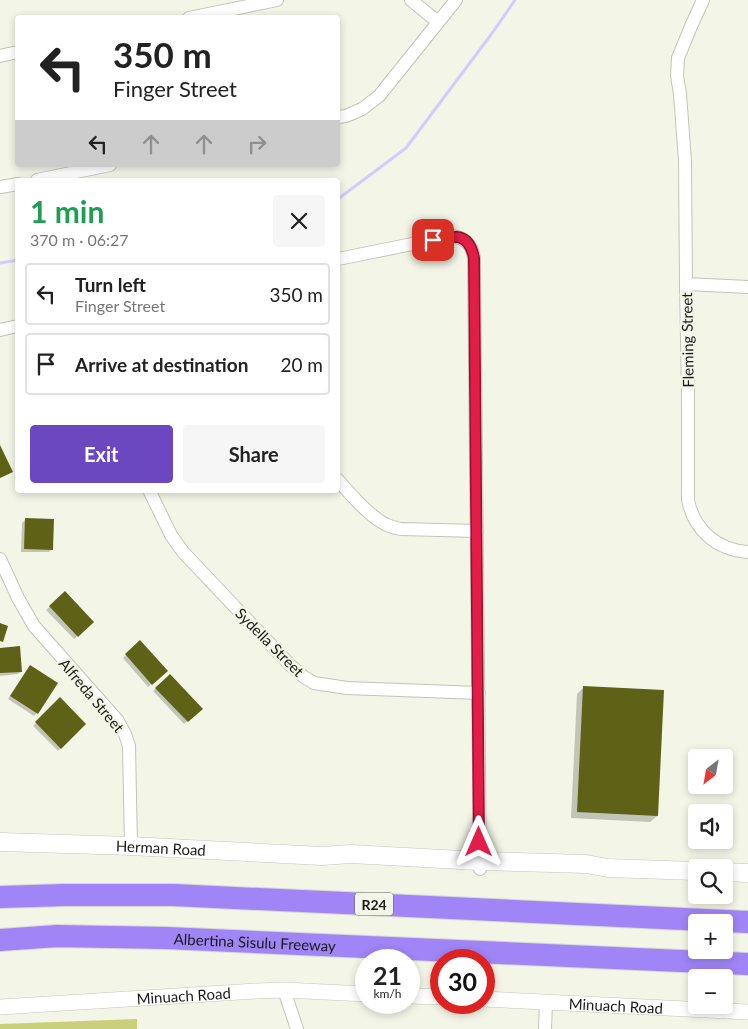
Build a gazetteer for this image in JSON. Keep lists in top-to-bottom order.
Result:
{
  "streets": {
    "highway": ["R24", "Albertina Sisulu Freeway"],
    "main road": ["Herman Road"],
    "street": [
      "Fleming Street",
      "Sydella Street",
      "Alfreda Street",
      "Minuach Road"
    ]
  },
  "crossings": [
    ["Alfreda Street", "Herman Road"]
  ],
  "north": "bottom left",
  "page": {
    "turn": ["350 m", "Finger Street"],
    "heading": ["1 min", "370 m · 06:27"],
    "list": [
      {
        "name": "Turn left",
        "note": "Finger Street",
        "value": "350 m"
      },
      {
        "name": "Arrive at destination",
        "value": "20 m"
      }
    ],
    "buttons": ["Exit", "Share"],
    "map_buttons": ["+", "−"],
    "speed": "21 km/h",
    "limit": "30"
  }
}
